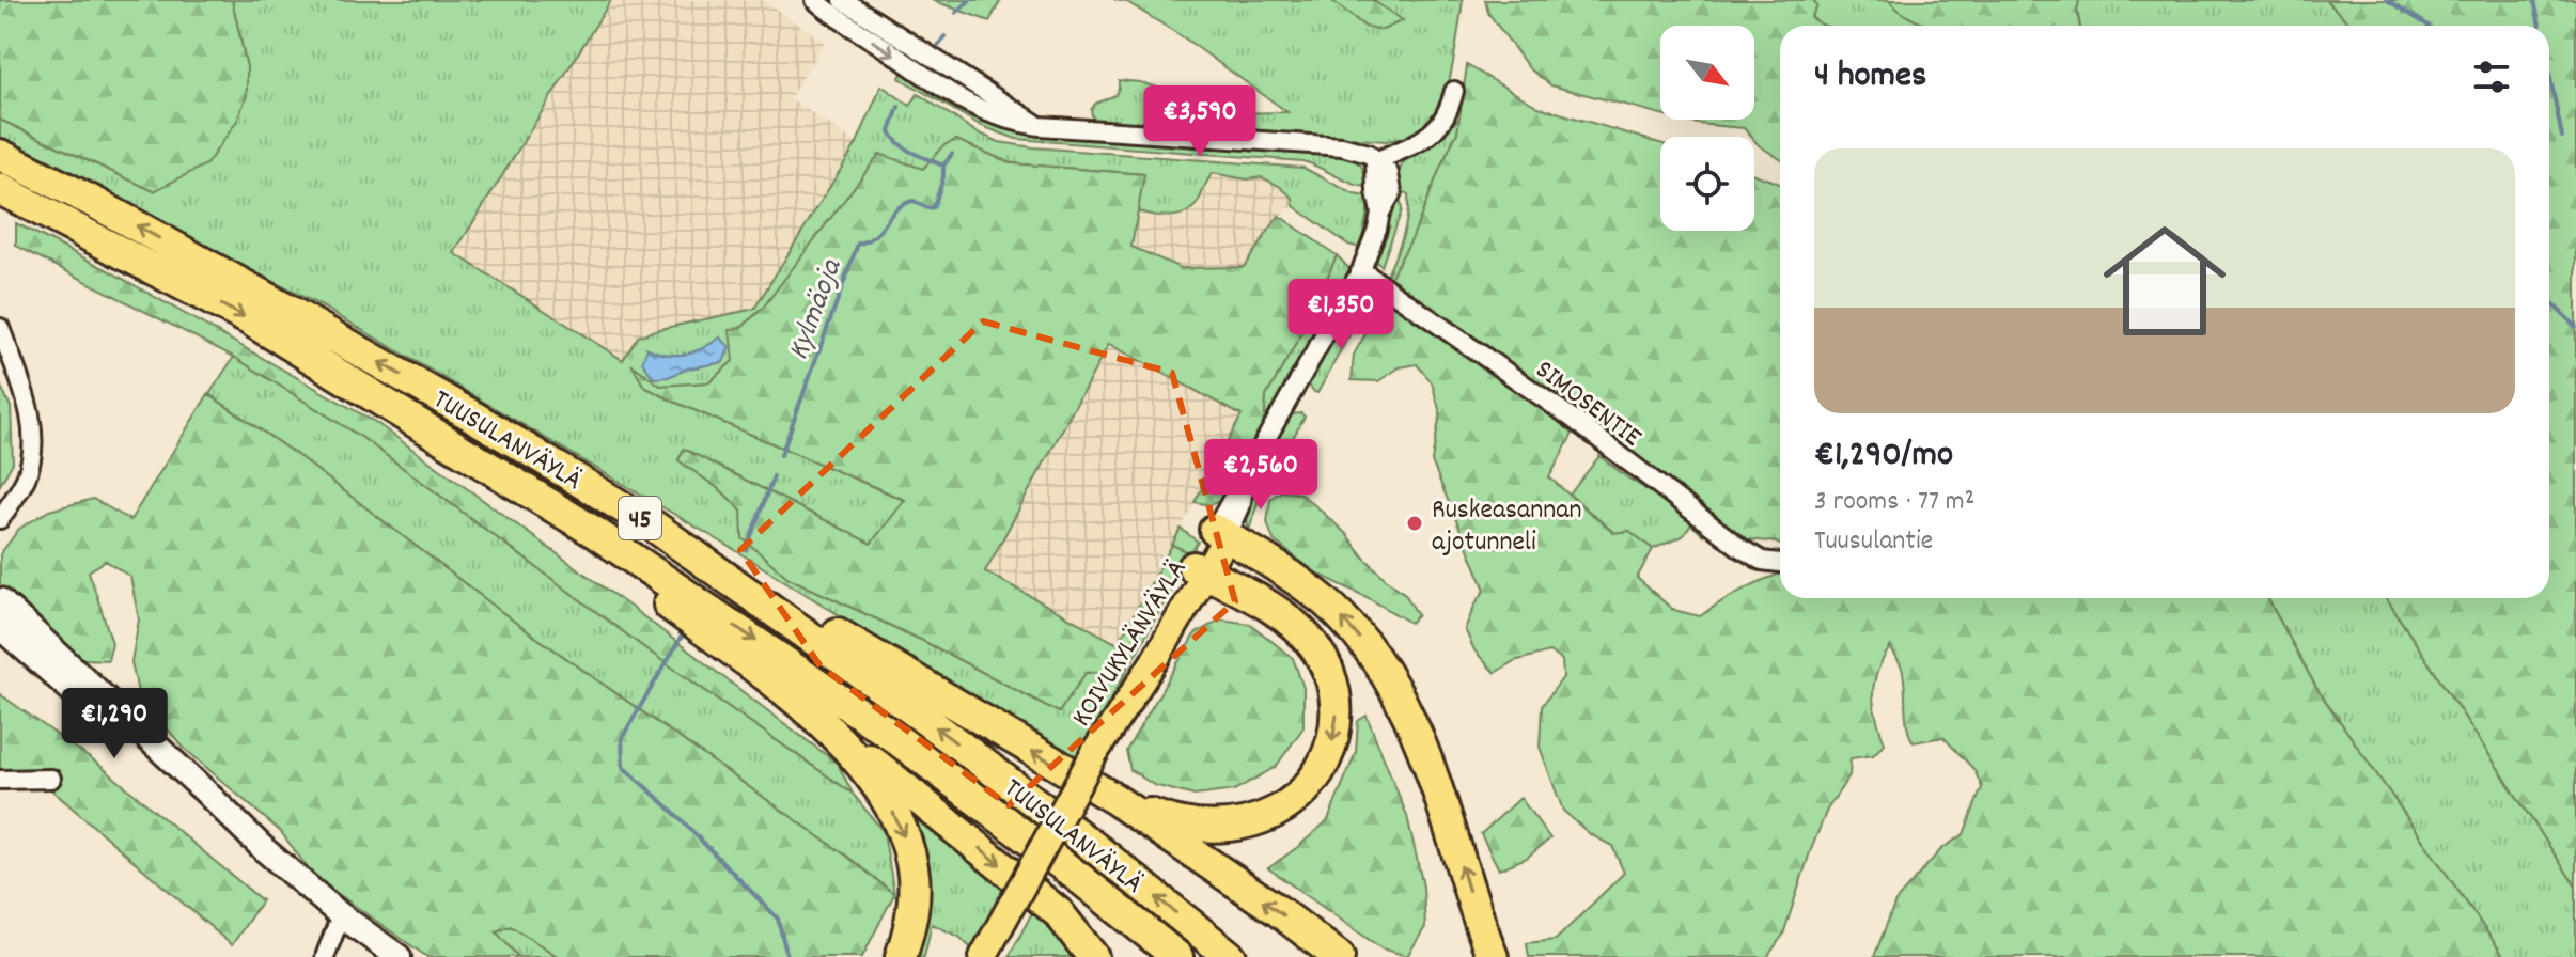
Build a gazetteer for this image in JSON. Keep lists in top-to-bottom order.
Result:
{
  "streets": {
    "highway": ["TUUSULANVÄYLÄ", "45"],
    "main road": ["KOIVUKYLÄNVÄYLÄ"],
    "street": ["SIMOSENTIE"]
  },
  "crossings": [
    ["SIMOSENTIE", "KOIVUKYLÄNVÄYLÄ"]
  ],
  "water": ["Kylmäoja"],
  "places": ["Ruskeasannan ajotunneli"],
  "north": "bottom right",
  "page": {
    "heading": "4 homes",
    "price": [
      "€3,590",
      "€1,350",
      "€2,560",
      "€1,290"
    ],
    "list": [
      {
        "name": "€1,290/mo",
        "note": "3 rooms · 77 m² · Tuusulantie"
      }
    ]
  }
}
